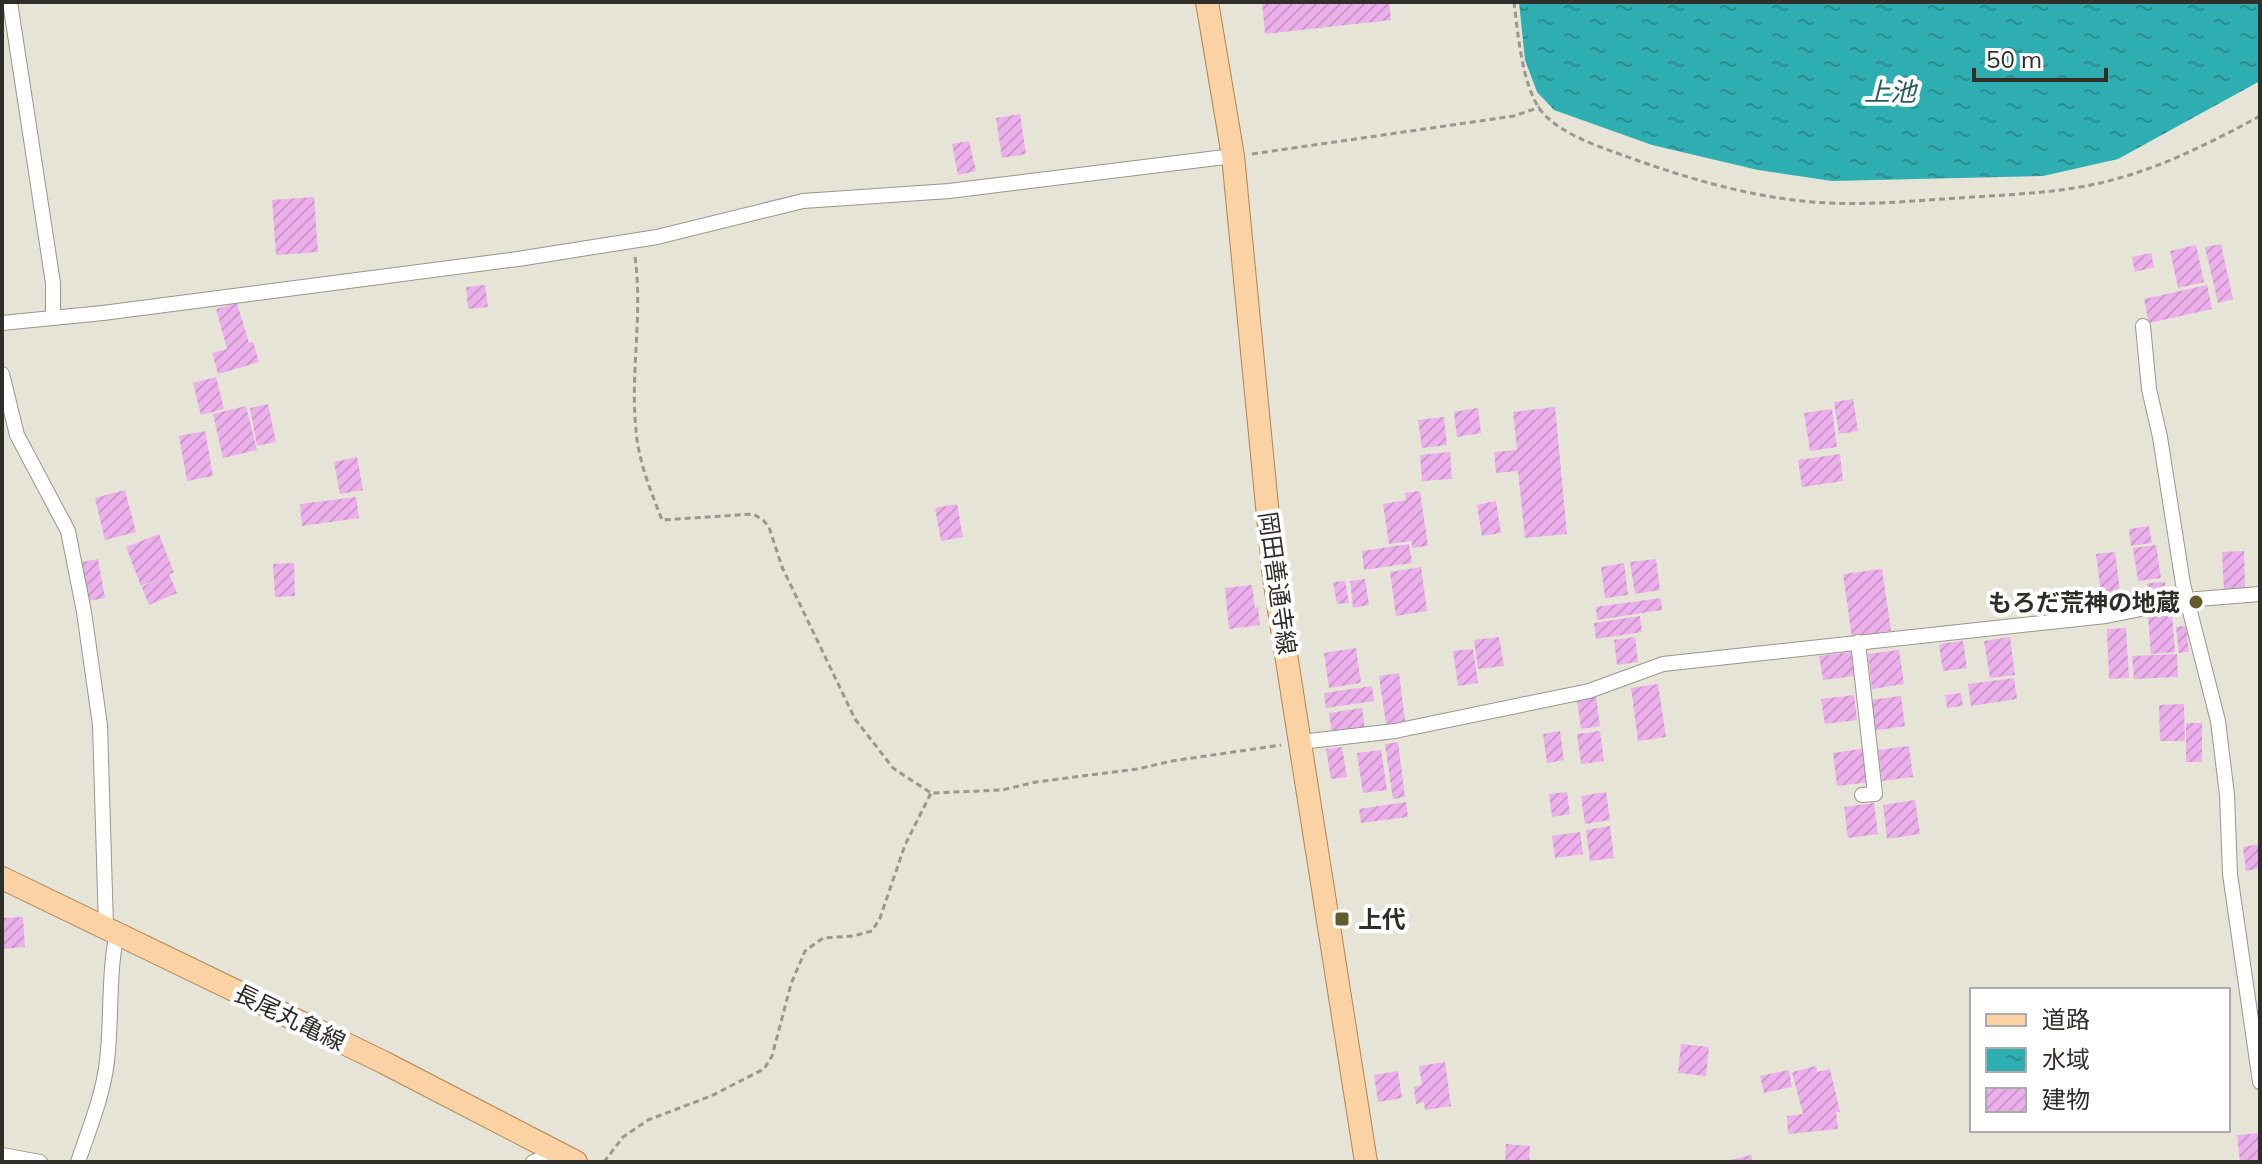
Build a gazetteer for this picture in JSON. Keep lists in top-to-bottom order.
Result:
{
  "streets": {
    "main road": ["岡田善通寺線", "長尾丸亀線"]
  },
  "water": ["上池"],
  "places": {
    "other": ["もろだ荒神の地蔵"],
    "transit": ["上代"]
  },
  "legend": ["道路", "水域", "建物"],
  "scale_bar": "50 m"
}
